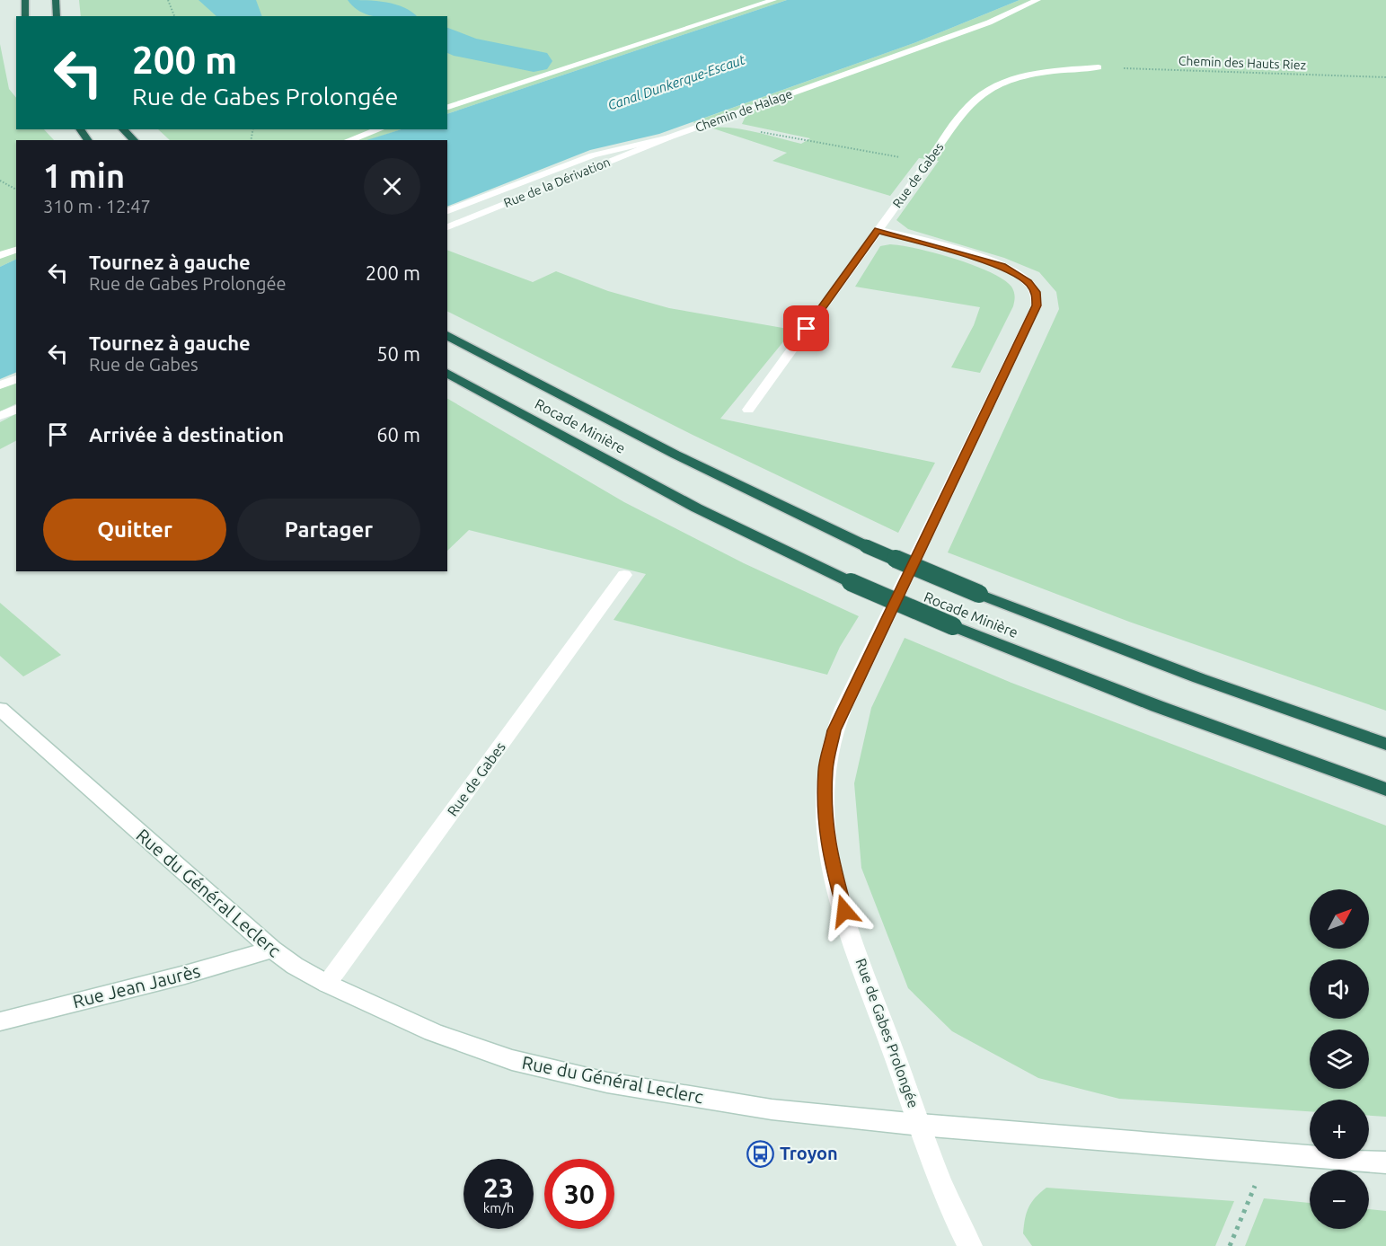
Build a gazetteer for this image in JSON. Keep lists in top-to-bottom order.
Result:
{
  "streets": {
    "highway": ["Rocade Minière"],
    "street": [
      "Chemin de Halage",
      "Rue de Gabes",
      "Rue de la Dérivation",
      "Rue du Général Leclerc",
      "Rue Jean Jaurès",
      "Rue de Gabes Prolongée"
    ],
    "path": ["Chemin des Hauts Riez"]
  },
  "crossings": [
    ["Chemin des Hauts Riez", "Rue de Gabes"],
    ["Chemin de Halage", "Rue de la Dérivation"],
    ["Rue de Gabes", "Rue du Général Leclerc"],
    ["Rue de Gabes", "Rue de Gabes Prolongée"],
    ["Rue du Général Leclerc", "Rue Jean Jaurès"],
    ["Rue du Général Leclerc", "Rue de Gabes Prolongée"]
  ],
  "water": ["Canal Dunkerque-Escaut"],
  "places": {
    "bus stop": ["Troyon"]
  },
  "north": "top right",
  "page": {
    "turn": ["200 m", "Rue de Gabes Prolongée"],
    "heading": ["1 min", "310 m · 12:47"],
    "list": [
      {
        "name": "Tournez à gauche",
        "note": "Rue de Gabes Prolongée",
        "value": "200 m"
      },
      {
        "name": "Tournez à gauche",
        "note": "Rue de Gabes",
        "value": "50 m"
      },
      {
        "name": "Arrivée à destination",
        "value": "60 m"
      }
    ],
    "buttons": ["Quitter", "Partager"],
    "map_buttons": ["+", "−"],
    "speed": "23 km/h",
    "limit": "30"
  }
}
